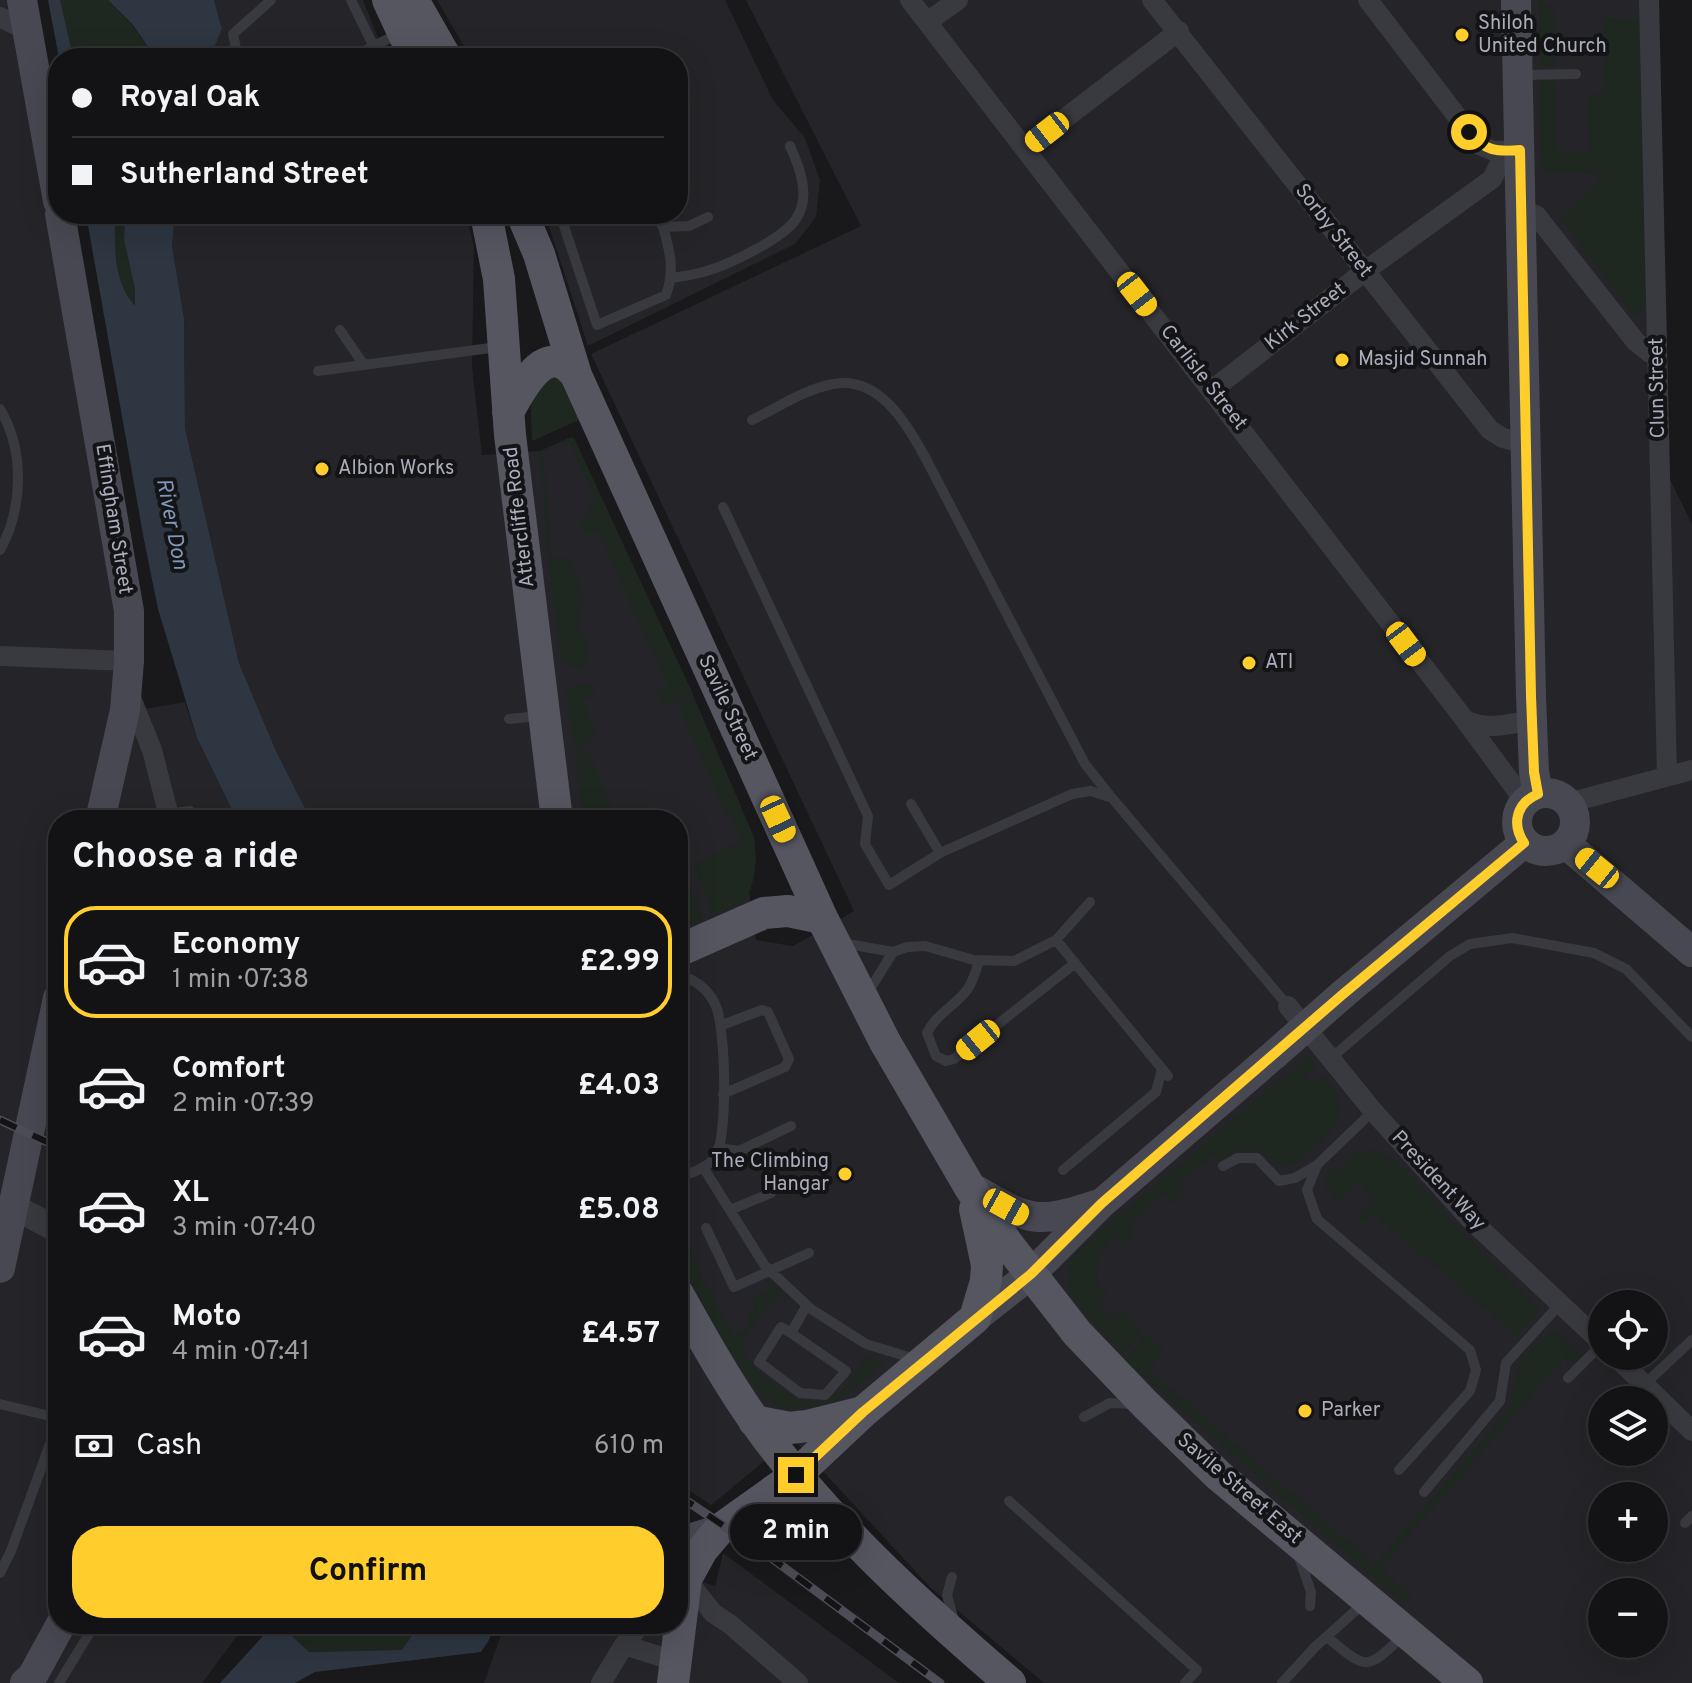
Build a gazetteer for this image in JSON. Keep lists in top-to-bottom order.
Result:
{
  "streets": {
    "main road": [
      "Attercliffe Road",
      "Effingham Street",
      "Savile Street",
      "Savile Street East"
    ],
    "street": [
      "Sorby Street",
      "Kirk Street",
      "Carlisle Street",
      "Clun Street",
      "President Way"
    ]
  },
  "crossings": [
    ["Sorby Street", "Kirk Street"],
    ["Kirk Street", "Carlisle Street"],
    ["Savile Street", "Savile Street East"]
  ],
  "water": ["River Don"],
  "places": [
    "Shiloh United Church",
    "Masjid Sunnah",
    "Albion Works",
    "ATI",
    "The Climbing Hangar",
    "Parker"
  ],
  "page": {
    "banner": ["Royal Oak", "Sutherland Street"],
    "heading": "Choose a ride",
    "list": [
      {
        "name": "Economy",
        "note": "1 min · 07:38",
        "value": "£2.99"
      },
      {
        "name": "Comfort",
        "note": "2 min · 07:39",
        "value": "£4.03"
      },
      {
        "name": "XL",
        "note": "3 min · 07:40",
        "value": "£5.08"
      },
      {
        "name": "Moto",
        "note": "4 min · 07:41",
        "value": "£4.57"
      }
    ],
    "map_buttons": ["+", "−"],
    "pay": ["Cash", "610 m"],
    "bubble": "2 min",
    "buttons": "Confirm"
  }
}
